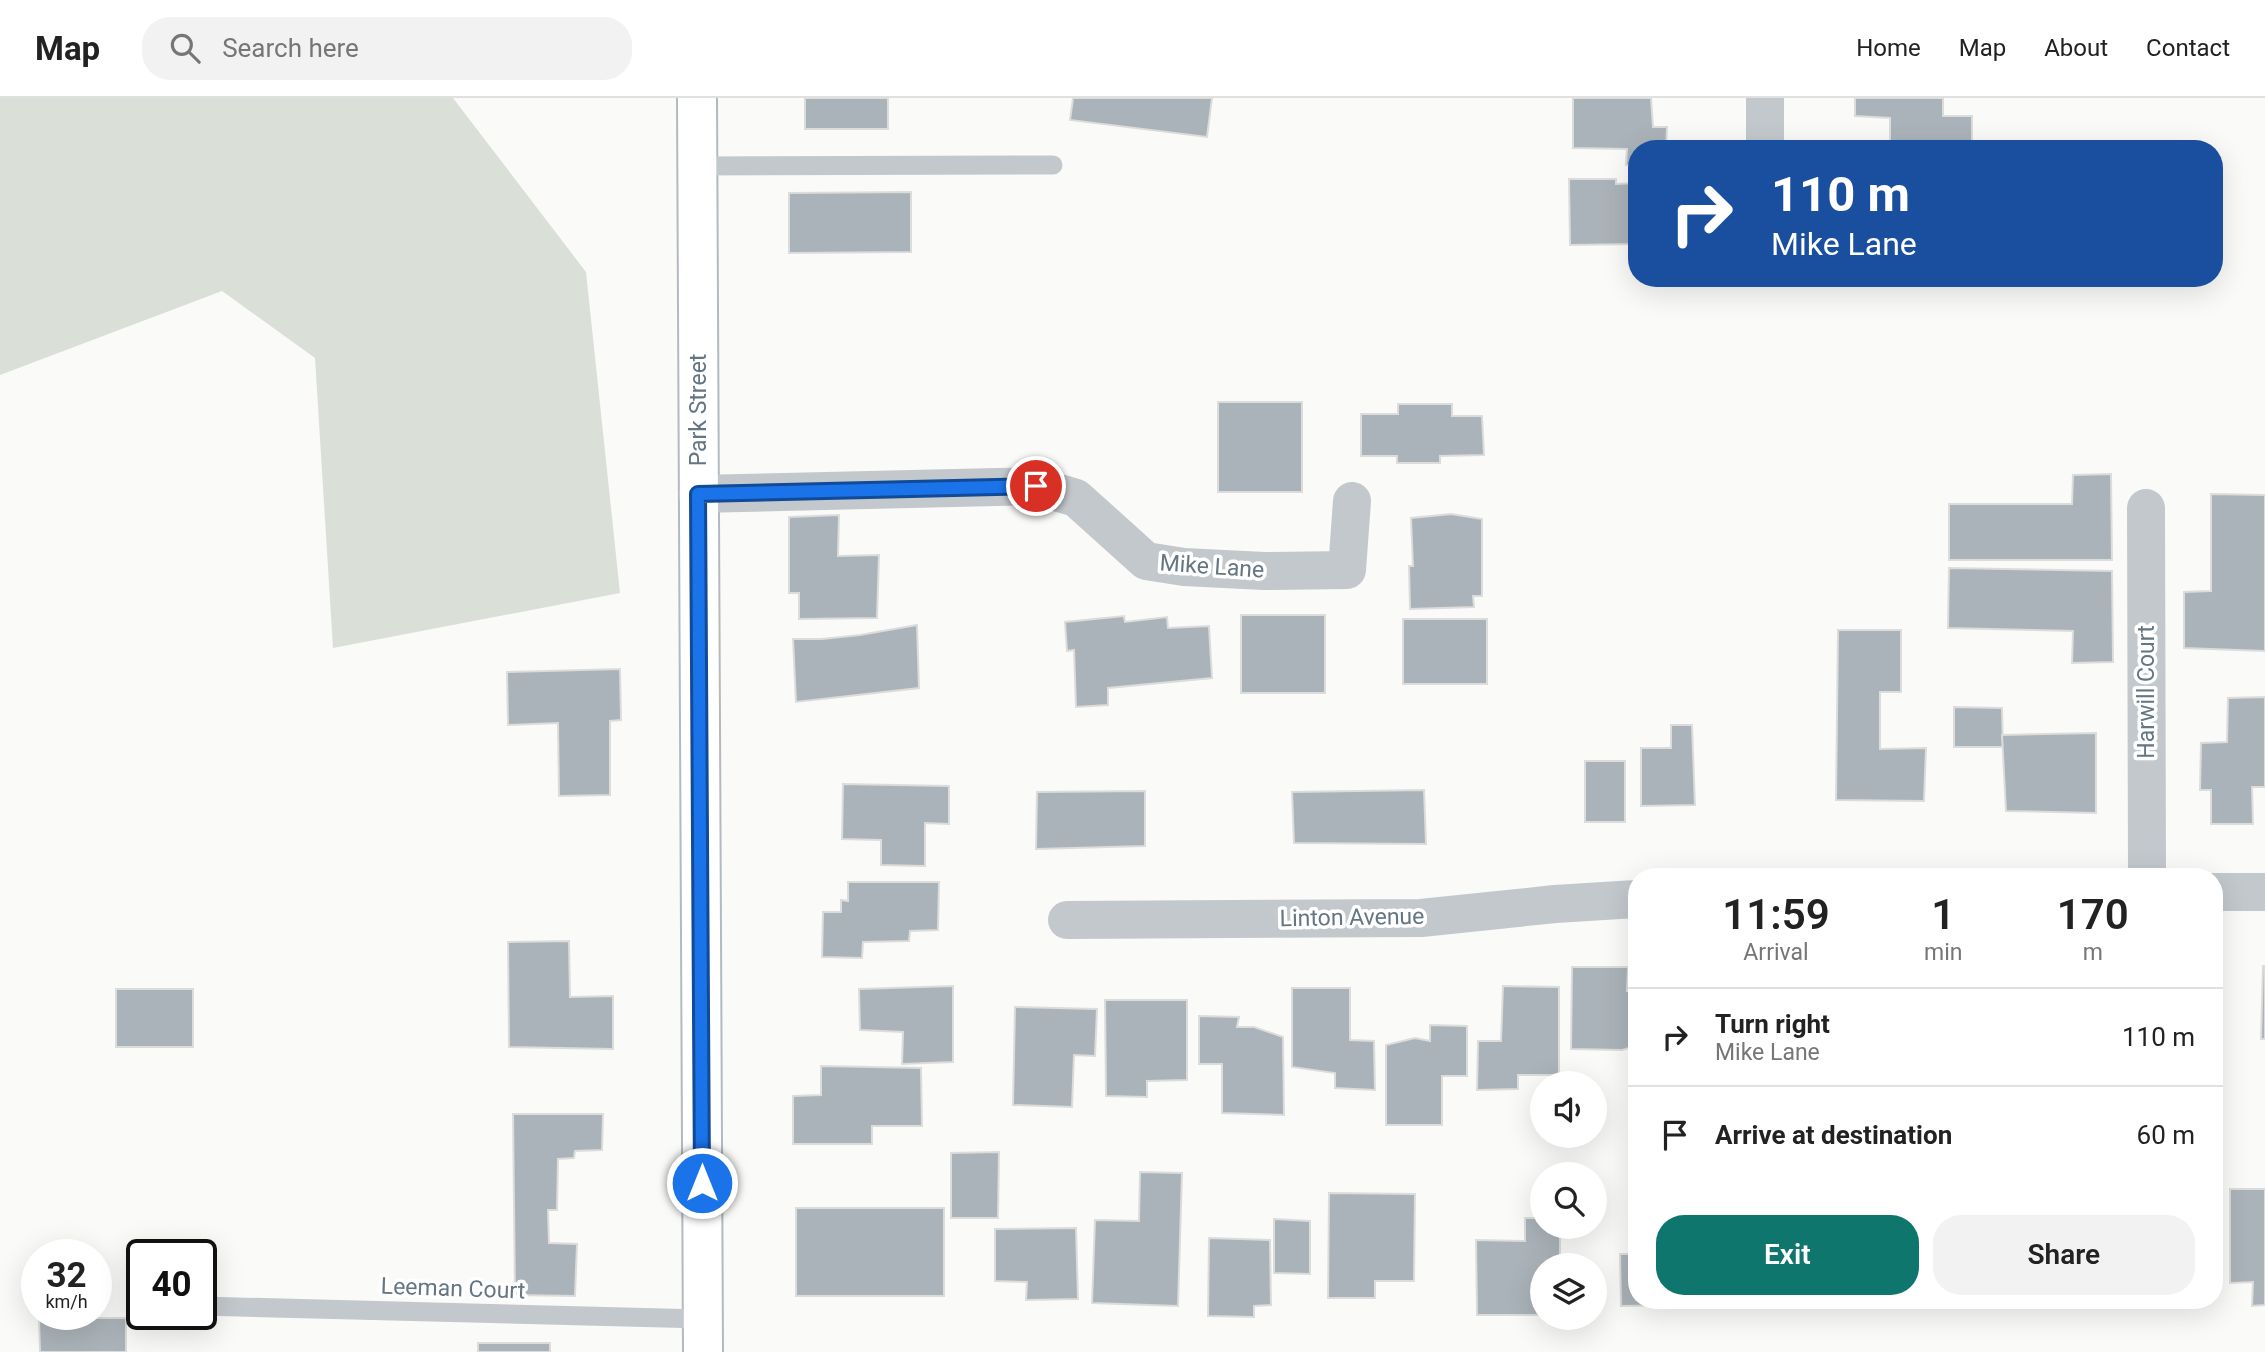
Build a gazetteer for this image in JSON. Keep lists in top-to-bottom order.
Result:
{
  "streets": {
    "street": [
      "Park Street",
      "Mike Lane",
      "Harwill Court",
      "Linton Avenue"
    ],
    "lane": ["Leeman Court"]
  },
  "crossings": [
    ["Park Street", "Mike Lane"],
    ["Park Street", "Leeman Court"]
  ],
  "page": {
    "header": "Map",
    "search": "Search here",
    "nav": [
      "Home",
      "Map",
      "About",
      "Contact"
    ],
    "turn": ["110 m", "Mike Lane"],
    "eta": [
      "11:59",
      "Arrival",
      "1",
      "min",
      "170",
      "m"
    ],
    "list": [
      {
        "name": "Turn right",
        "note": "Mike Lane",
        "value": "110 m"
      },
      {
        "name": "Arrive at destination",
        "value": "60 m"
      }
    ],
    "buttons": ["Exit", "Share"],
    "speed": "32 km/h",
    "limit": "40"
  }
}
